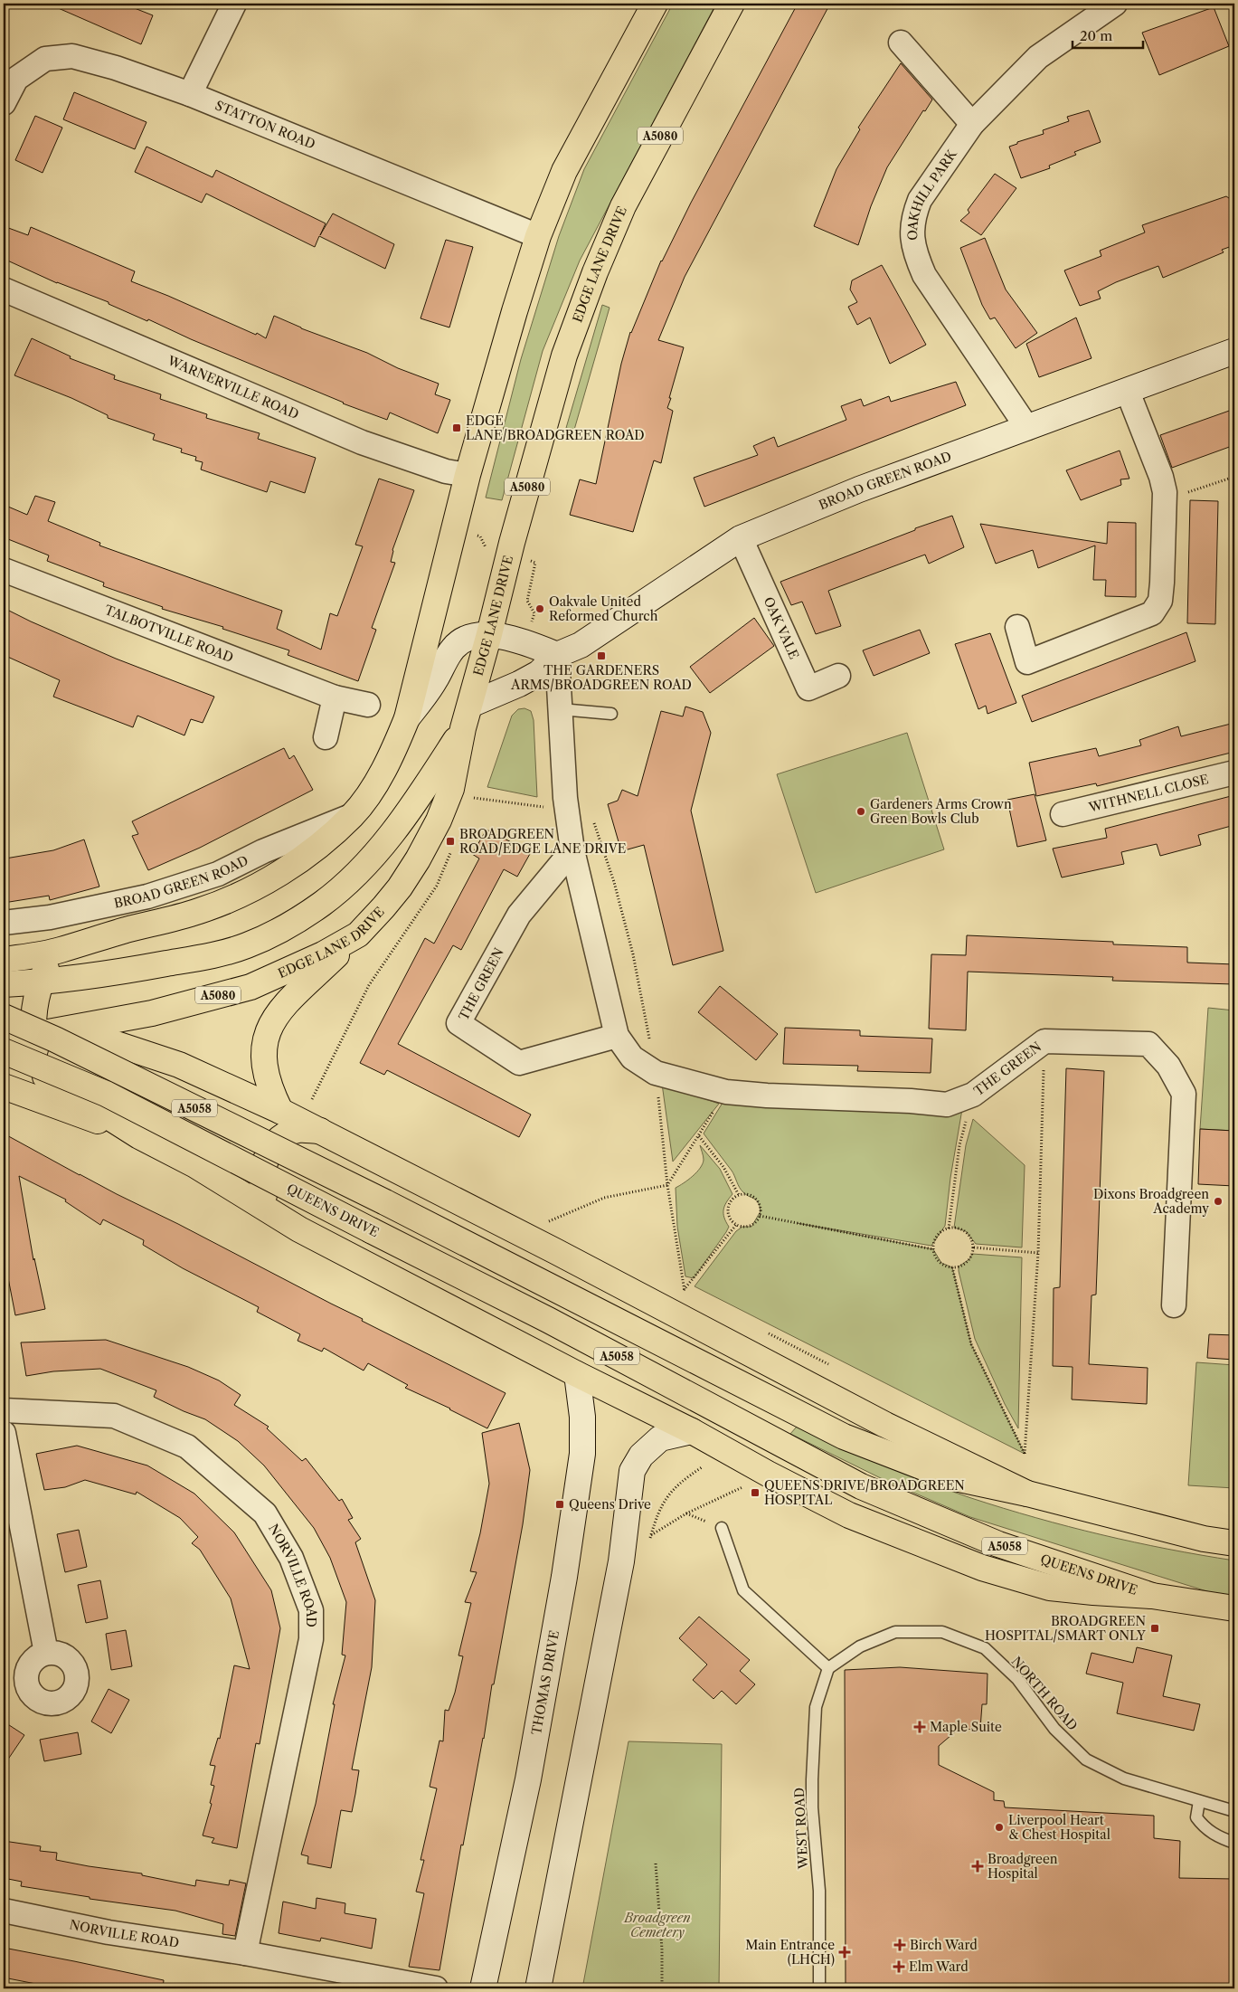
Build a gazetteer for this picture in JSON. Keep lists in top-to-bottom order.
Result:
{
  "streets": {
    "highway": [
      "A5080",
      "EDGE LANE DRIVE",
      "A5058",
      "QUEENS DRIVE"
    ],
    "street": [
      "STATTON ROAD",
      "OAKHILL PARK",
      "WARNERVILLE ROAD",
      "BROAD GREEN ROAD",
      "OAK VALE",
      "TALBOTVILLE ROAD",
      "WITHNELL CLOSE",
      "THE GREEN",
      "NORVILLE ROAD",
      "THOMAS DRIVE"
    ],
    "lane": ["NORTH ROAD", "WEST ROAD"]
  },
  "crossings": [
    ["A5080", "EDGE LANE DRIVE"],
    ["A5080", "A5058"],
    ["OAKHILL PARK", "BROAD GREEN ROAD"],
    ["EDGE LANE DRIVE", "BROAD GREEN ROAD"],
    ["BROAD GREEN ROAD", "OAK VALE"],
    ["BROAD GREEN ROAD", "THE GREEN"],
    ["NORTH ROAD", "WEST ROAD"]
  ],
  "parks": ["Broadgreen Cemetery"],
  "places": {
    "transit": [
      "EDGE LANE/BROADGREEN ROAD",
      "THE GARDENERS ARMS/BROADGREEN ROAD",
      "BROADGREEN ROAD/EDGE LANE DRIVE",
      "QUEENS DRIVE/BROADGREEN HOSPITAL",
      "Queens Drive",
      "BROADGREEN HOSPITAL/SMART ONLY"
    ],
    "other": [
      "Oakvale United Reformed Church",
      "Gardeners Arms Crown Green Bowls Club",
      "Dixons Broadgreen Academy",
      "Liverpool Heart & Chest Hospital"
    ],
    "health": [
      "Maple Suite",
      "Broadgreen Hospital",
      "Birch Ward",
      "Main Entrance (LHCH)",
      "Elm Ward"
    ]
  },
  "scale_bar": "20 m"
}
